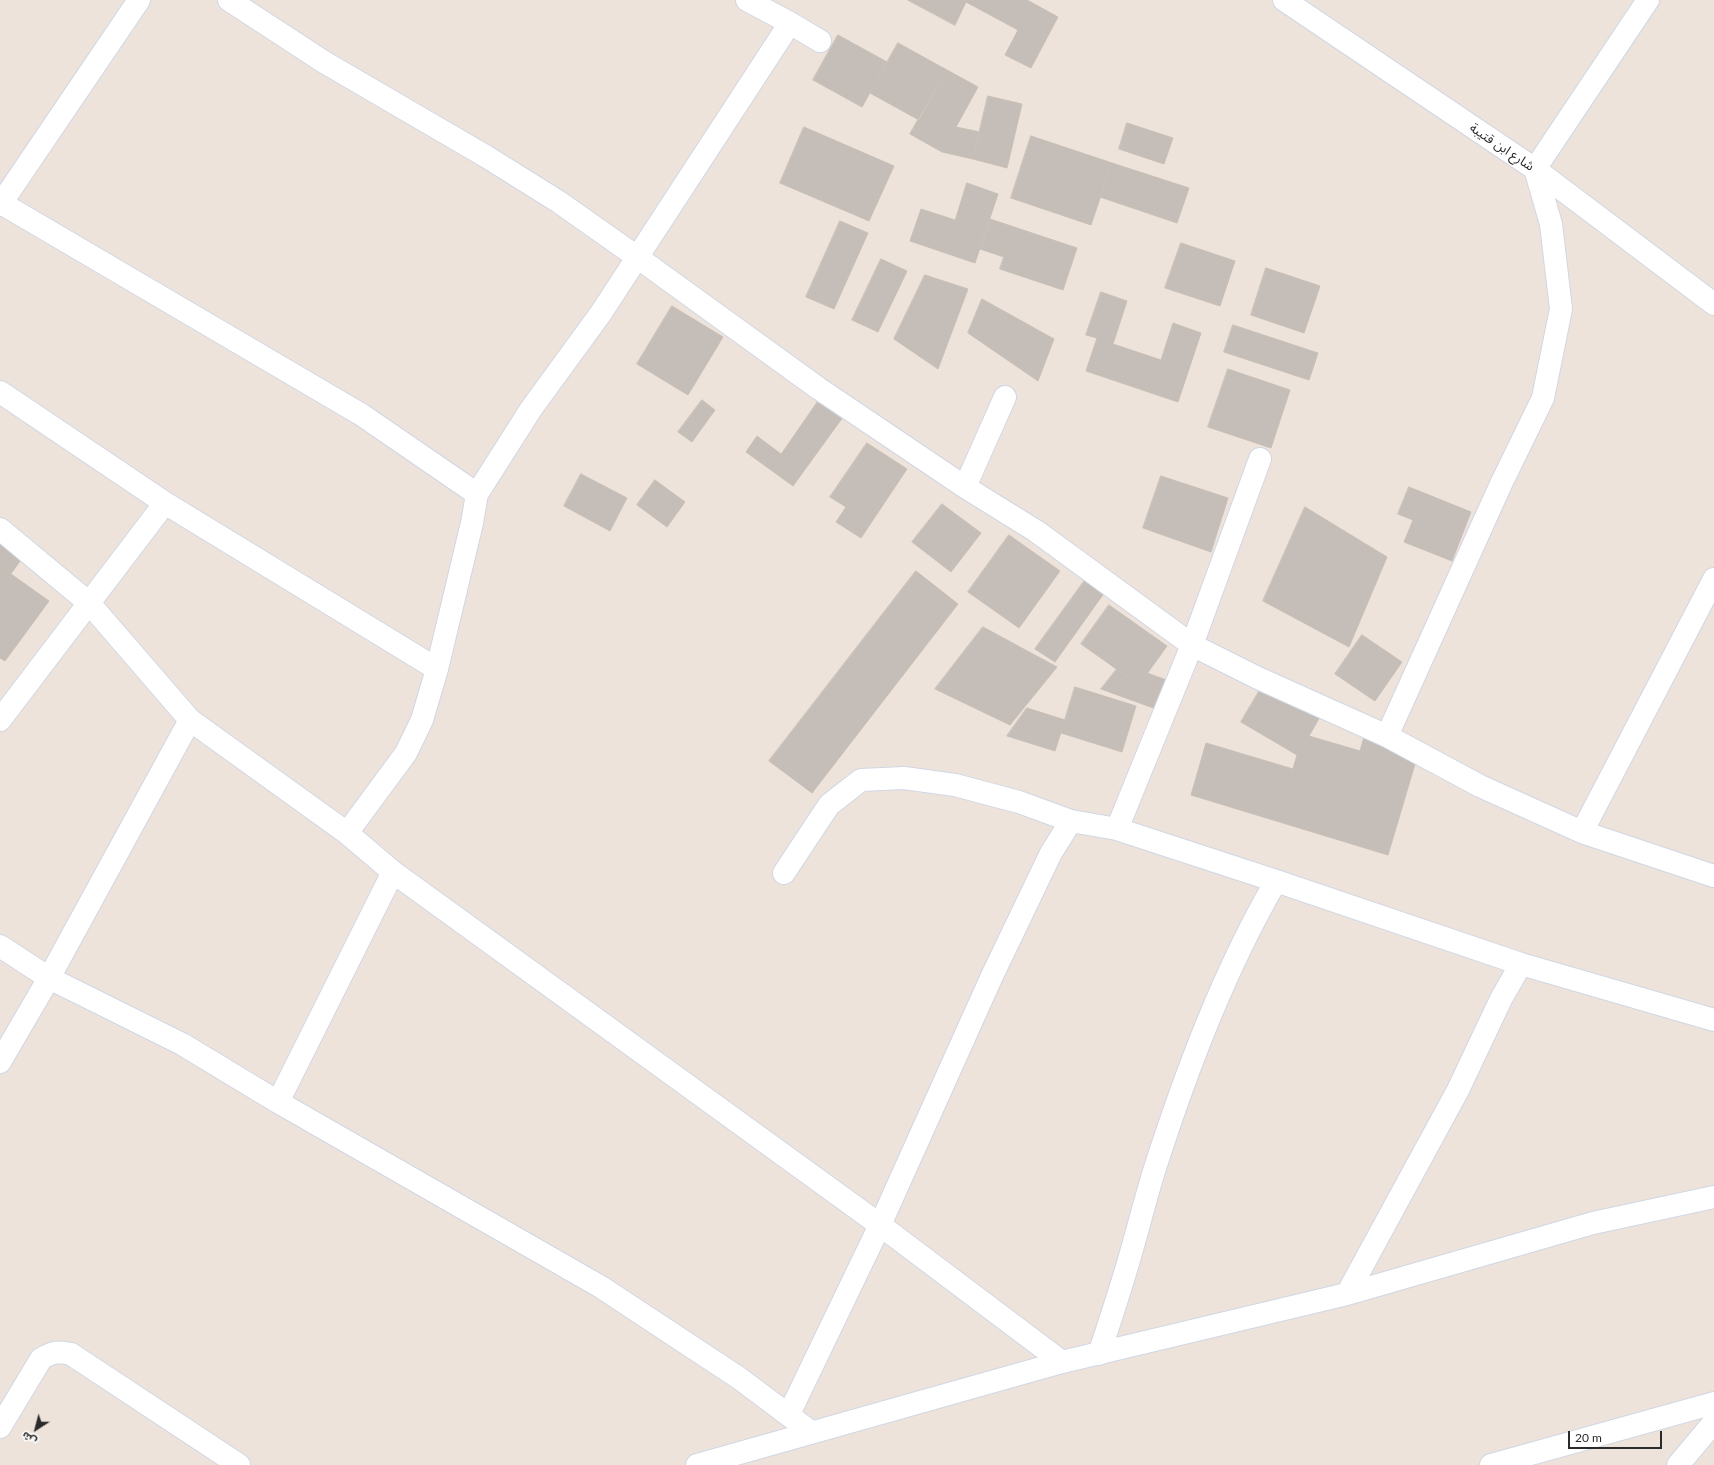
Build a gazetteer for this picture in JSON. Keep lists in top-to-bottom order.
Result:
{
  "streets": {
    "street": ["شارع ابن قتيبة"]
  },
  "scale_bar": "20 m",
  "north": "bottom left"
}
